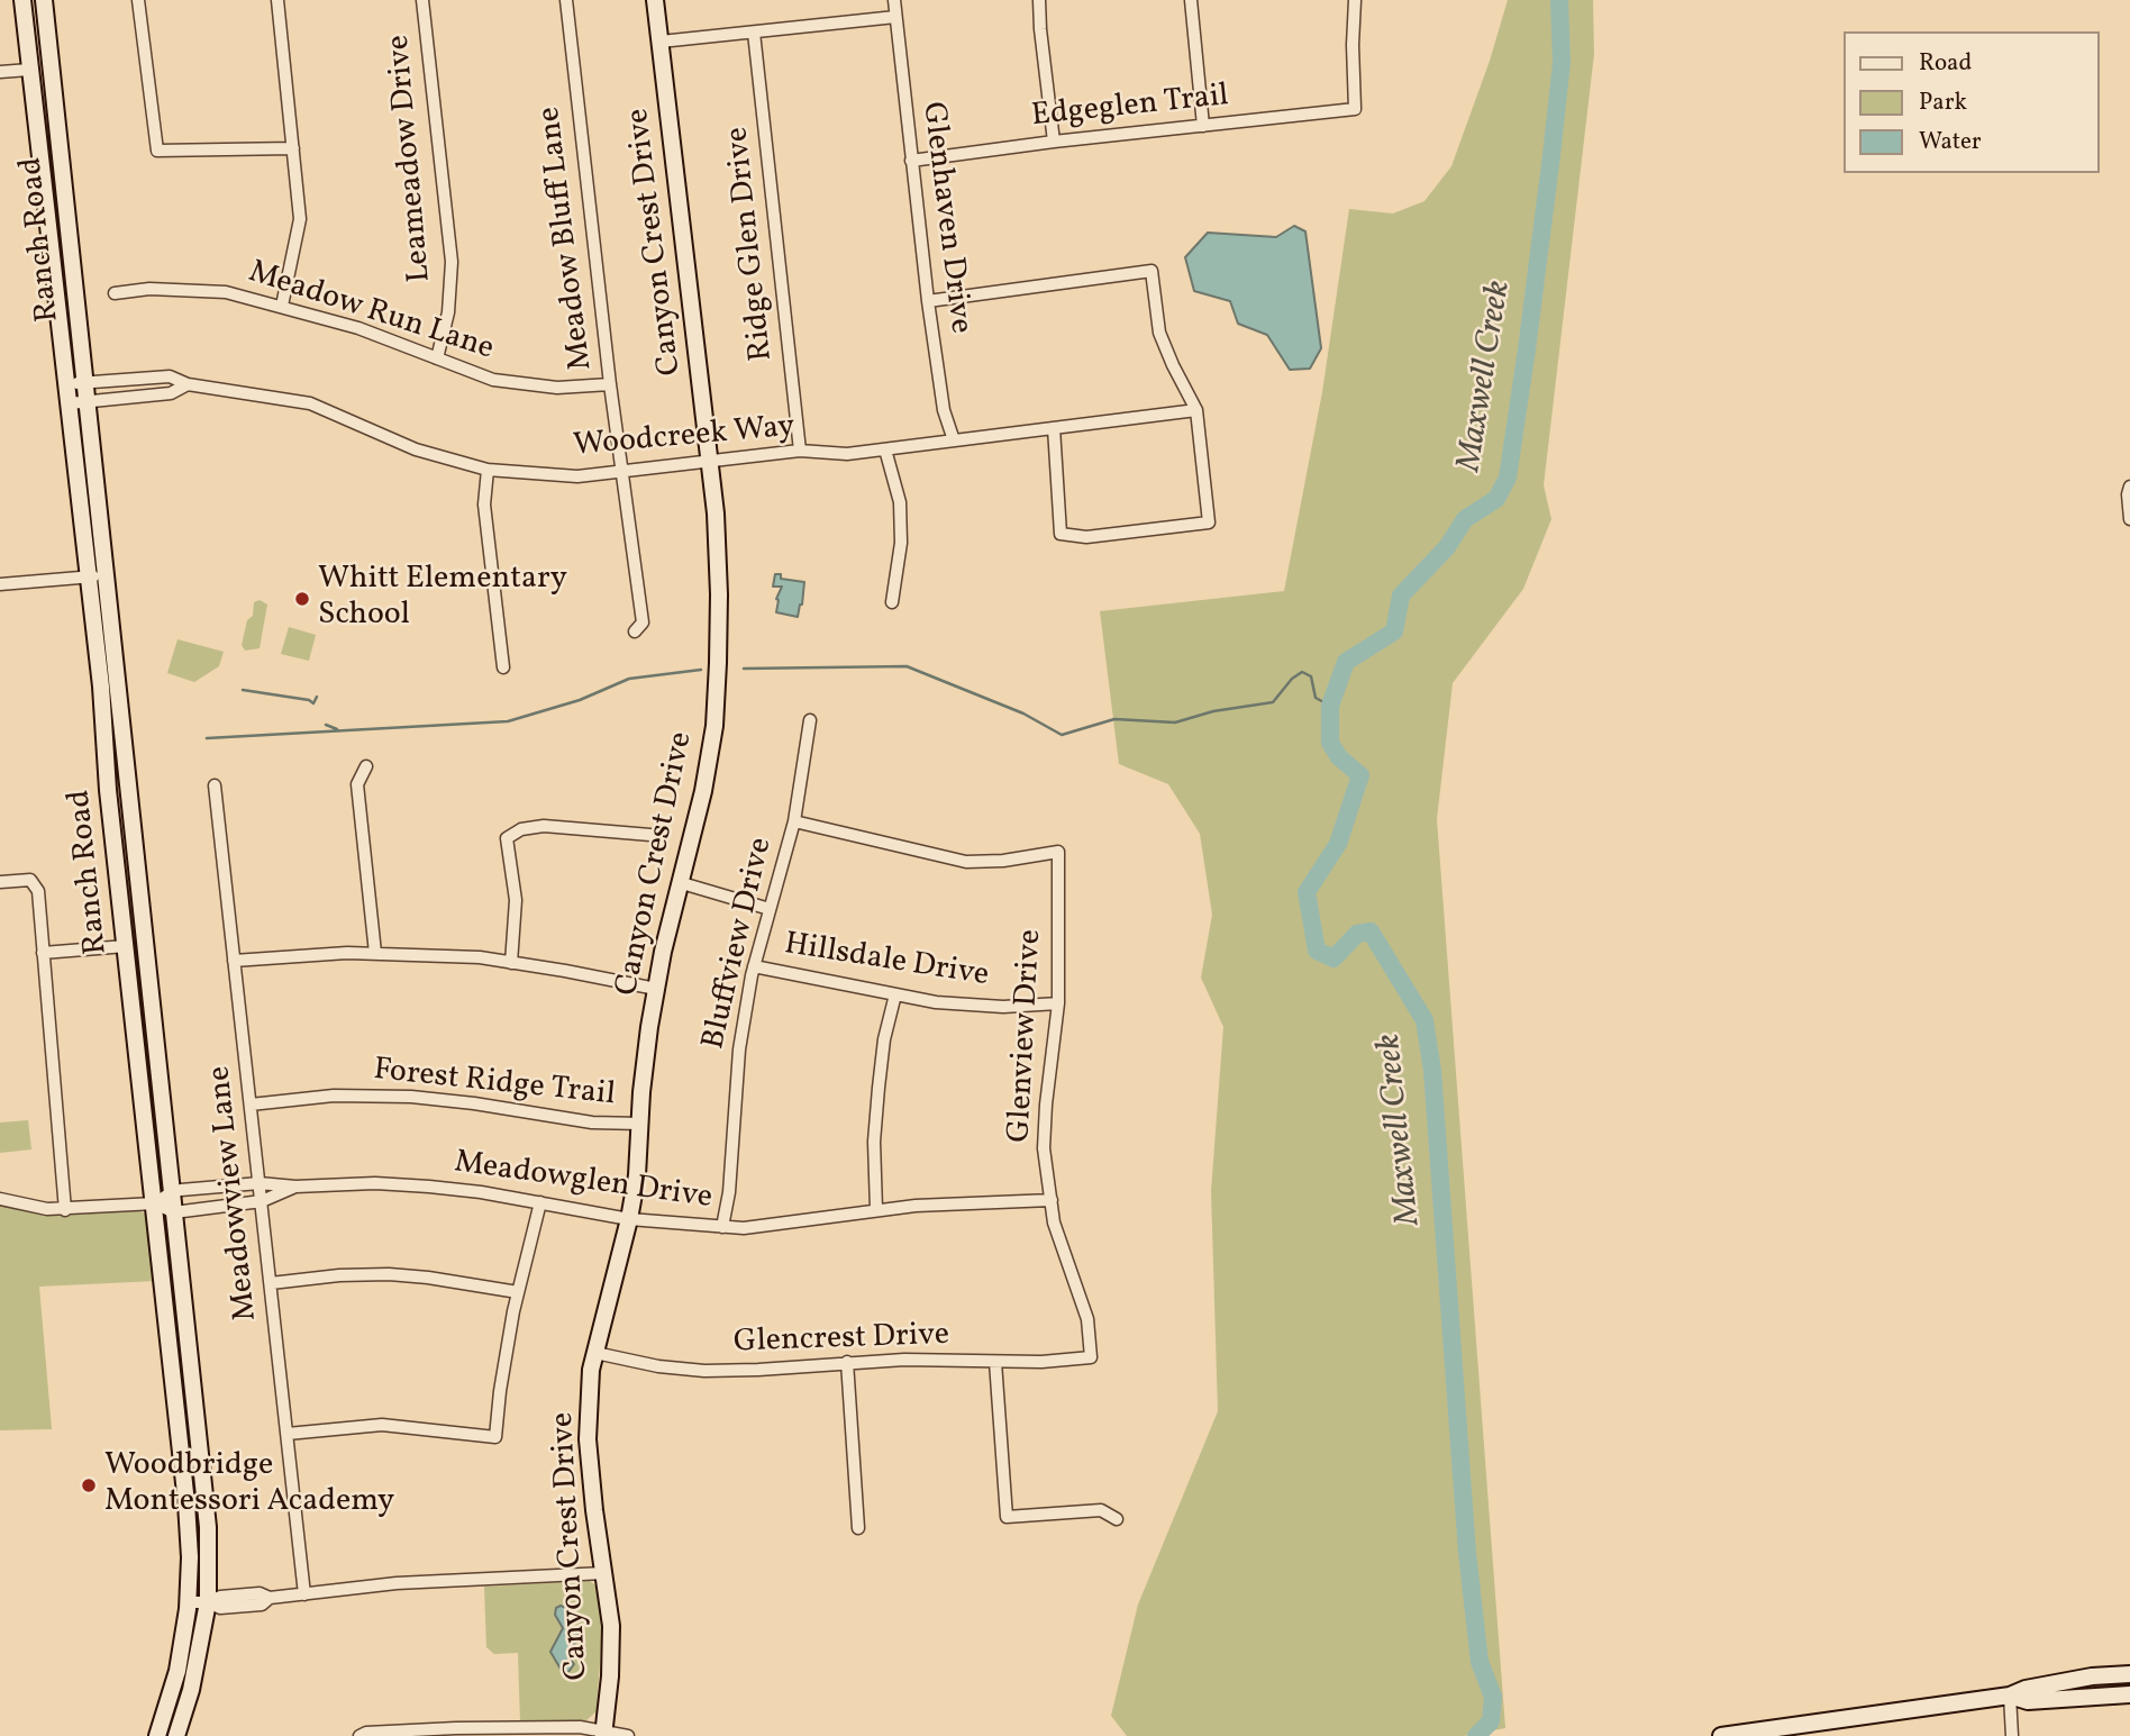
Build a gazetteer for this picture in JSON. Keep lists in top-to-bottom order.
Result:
{
  "streets": {
    "main road": ["Ranch Road", "Canyon Crest Drive"],
    "street": [
      "Edgeglen Trail",
      "Leameadow Drive",
      "Glenhaven Drive",
      "Meadow Bluff Lane",
      "Ridge Glen Drive",
      "Meadow Run Lane",
      "Woodcreek Way",
      "Bluffview Drive",
      "Hillsdale Drive",
      "Glenview Drive",
      "Forest Ridge Trail",
      "Meadowglen Drive",
      "Meadowview Lane",
      "Glencrest Drive"
    ]
  },
  "crossings": [
    ["Edgeglen Trail", "Glenhaven Drive"],
    ["Leameadow Drive", "Meadow Run Lane"],
    ["Glenhaven Drive", "Woodcreek Way"],
    ["Meadow Bluff Lane", "Meadow Run Lane"],
    ["Meadow Bluff Lane", "Woodcreek Way"],
    ["Ranch Road", "Woodcreek Way"],
    ["Ranch Road", "Meadowglen Drive"],
    ["Canyon Crest Drive", "Woodcreek Way"],
    ["Canyon Crest Drive", "Forest Ridge Trail"],
    ["Canyon Crest Drive", "Meadowglen Drive"],
    ["Canyon Crest Drive", "Glencrest Drive"],
    ["Ridge Glen Drive", "Woodcreek Way"],
    ["Bluffview Drive", "Hillsdale Drive"],
    ["Bluffview Drive", "Glenview Drive"],
    ["Bluffview Drive", "Meadowglen Drive"],
    ["Hillsdale Drive", "Glenview Drive"],
    ["Glenview Drive", "Meadowglen Drive"],
    ["Glenview Drive", "Glencrest Drive"],
    ["Forest Ridge Trail", "Meadowview Lane"],
    ["Meadowglen Drive", "Meadowview Lane"]
  ],
  "water": ["Maxwell Creek"],
  "places": ["Whitt Elementary School", "Woodbridge Montessori Academy"],
  "legend": ["Road", "Park", "Water"]
}
